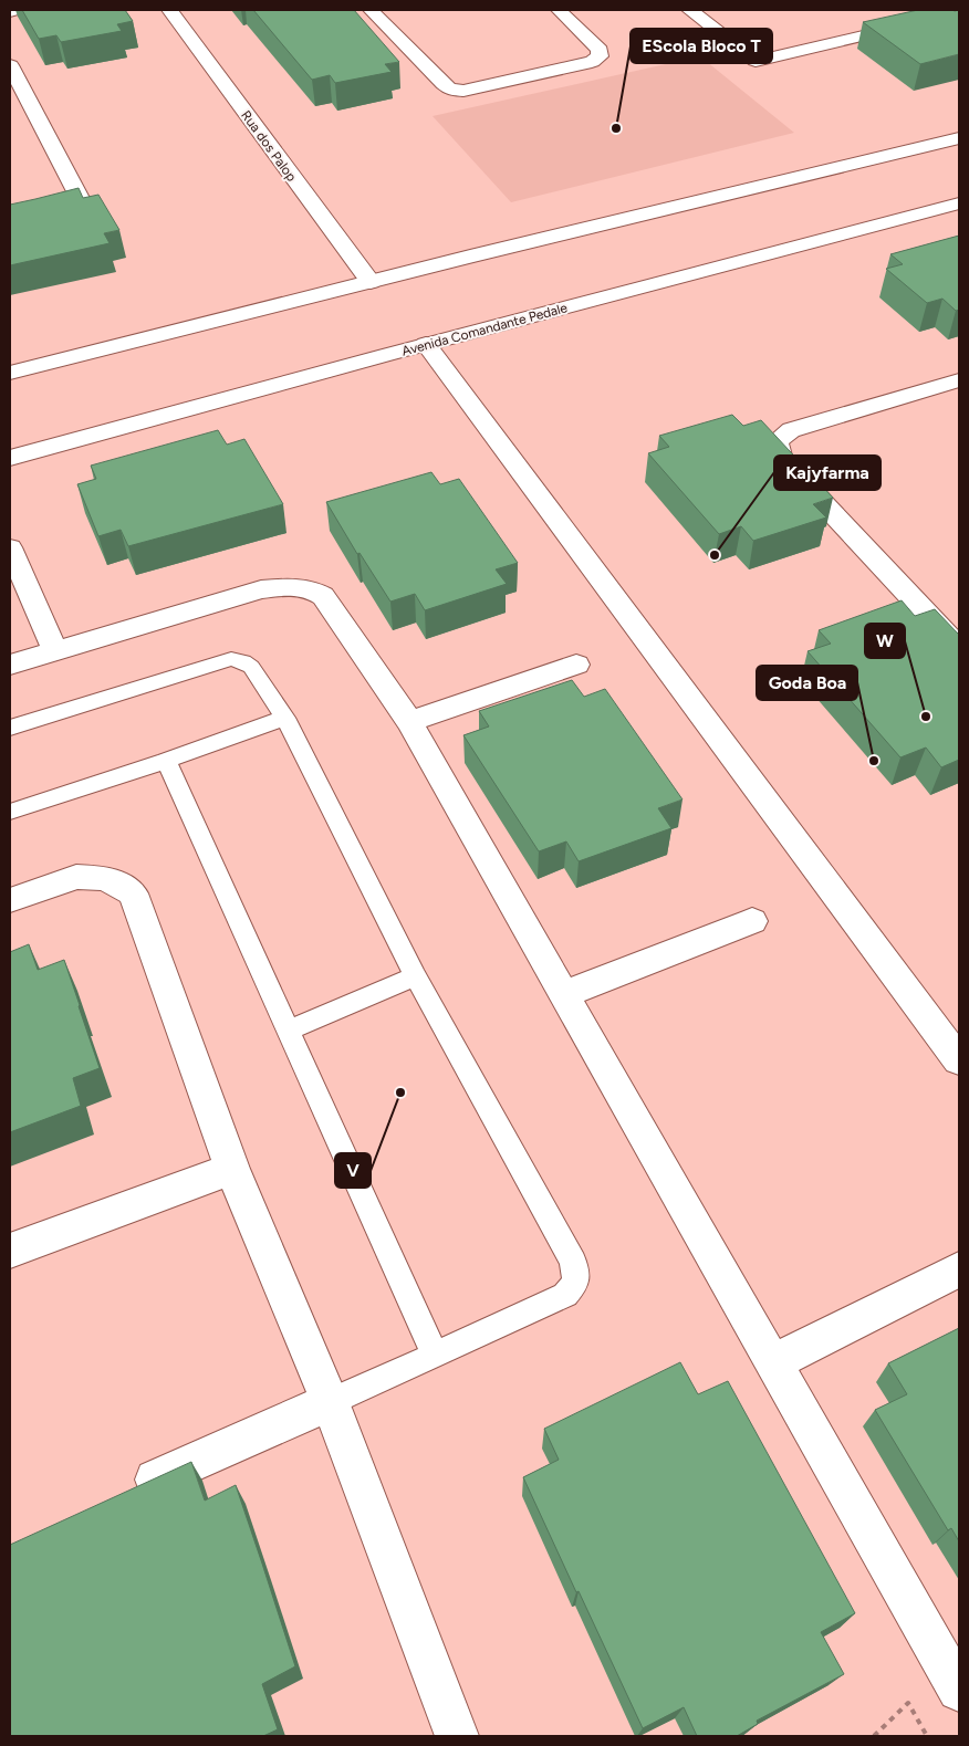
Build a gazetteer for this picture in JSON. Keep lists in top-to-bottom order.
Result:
{
  "streets": {
    "street": ["Rua dos Palop", "Avenida Comandante Pedale"]
  },
  "places": [
    "EScola Bloco T",
    "Kajyfarma",
    "W",
    "Goda Boa",
    "V"
  ]
}
